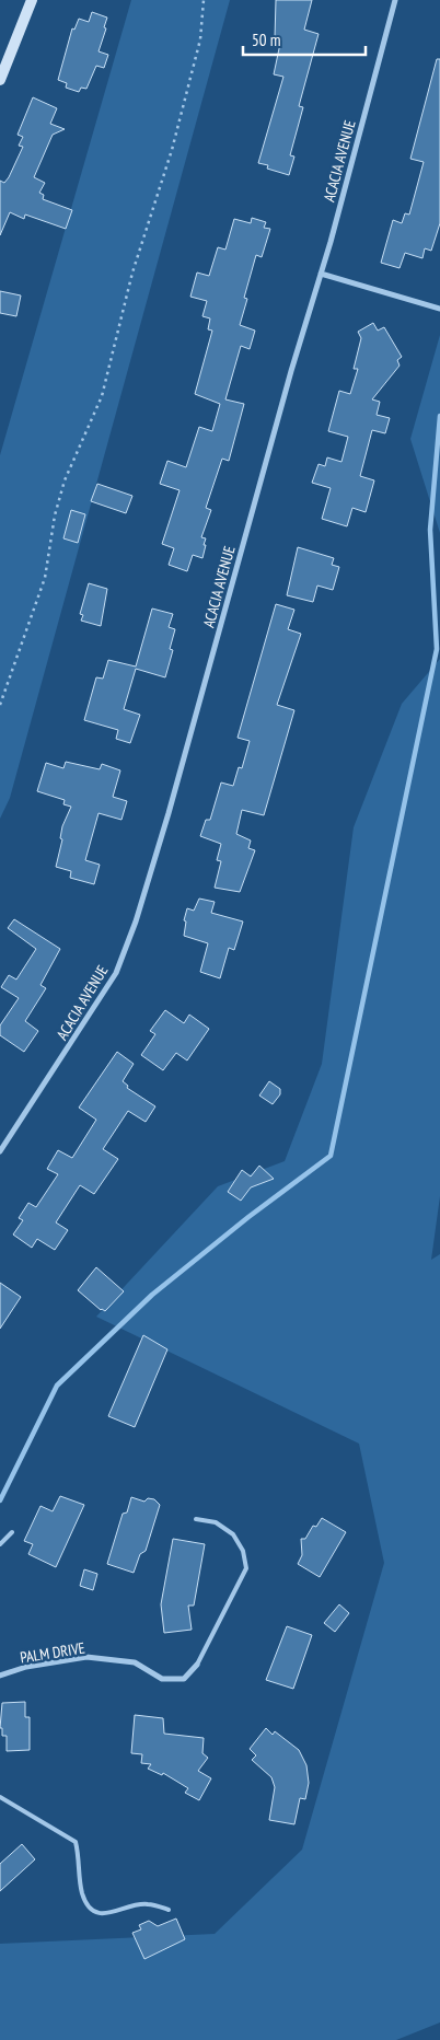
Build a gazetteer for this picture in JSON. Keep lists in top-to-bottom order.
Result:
{
  "streets": {
    "street": ["ACACIA AVENUE", "PALM DRIVE"]
  },
  "scale_bar": "50 m"
}
